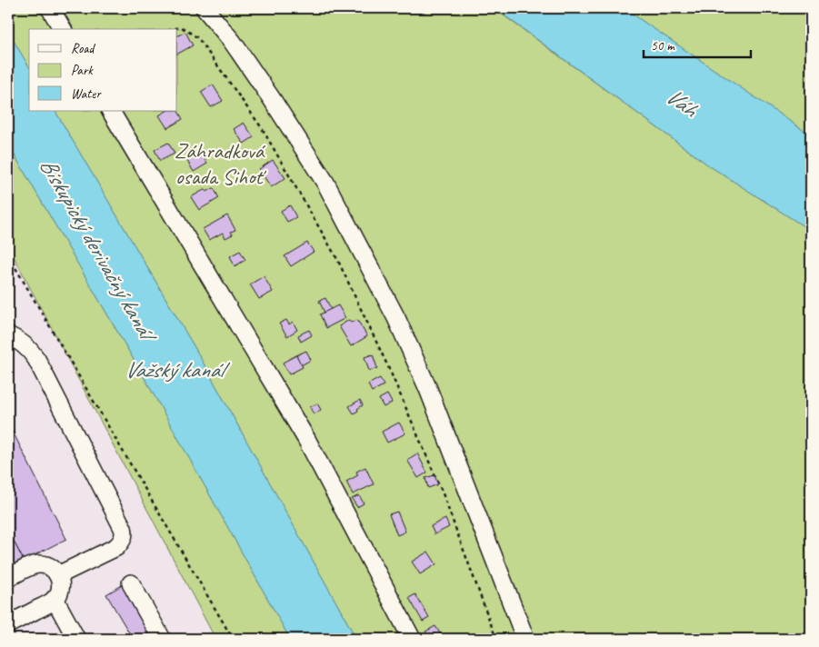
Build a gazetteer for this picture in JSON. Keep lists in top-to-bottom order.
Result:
{
  "water": ["Váh", "Biskupický derivačný kanál", "Važský kanál"],
  "parks": ["Záhradková osada Sihoť"],
  "legend": ["Road", "Park", "Water"],
  "scale_bar": "50 m"
}
